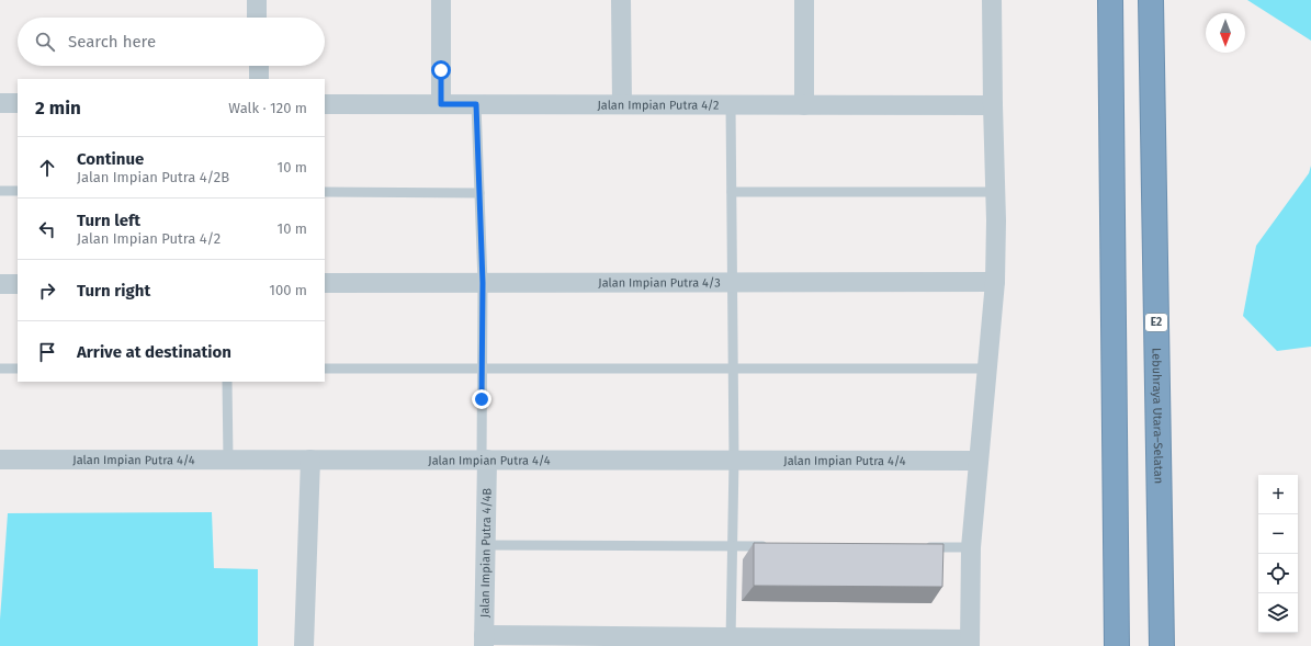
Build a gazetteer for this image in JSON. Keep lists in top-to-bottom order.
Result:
{
  "streets": {
    "highway": ["E2", "Lebuhraya Utara–Selatan"],
    "street": [
      "Jalan Impian Putra 4/2",
      "Jalan Impian Putra 4/3",
      "Jalan Impian Putra 4/4",
      "Jalan Impian Putra 4/4B"
    ]
  },
  "crossings": [
    ["Jalan Impian Putra 4/4", "Jalan Impian Putra 4/4B"]
  ],
  "north": "bottom",
  "page": {
    "search": "Search here",
    "heading": ["2 min", "Walk · 120 m"],
    "list": [
      ["Continue", "Jalan Impian Putra 4/2B", "10 m"],
      ["Turn left", "Jalan Impian Putra 4/2", "10 m"],
      ["Turn right", "100 m"],
      "Arrive at destination"
    ],
    "map_buttons": ["+", "−"]
  }
}
